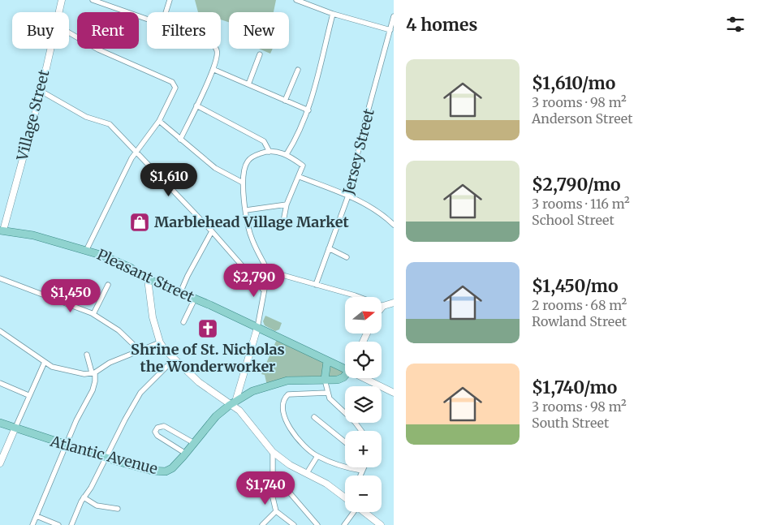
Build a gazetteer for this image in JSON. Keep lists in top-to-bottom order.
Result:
{
  "streets": {
    "main road": ["Village Street", "Pleasant Street", "Atlantic Avenue"],
    "street": ["Jersey Street"]
  },
  "crossings": [
    ["Village Street", "Pleasant Street"]
  ],
  "places": {
    "shop": ["Marblehead Village Market"],
    "church": ["Shrine of St. Nicholas the Wonderworker"]
  },
  "north": "right",
  "page": {
    "heading": "4 homes",
    "chip": [
      "Buy",
      "Rent",
      "Filters",
      "New"
    ],
    "list": [
      {
        "name": "$1,610/mo",
        "note": "3 rooms · 98 m² · Anderson Street"
      },
      {
        "name": "$2,790/mo",
        "note": "3 rooms · 116 m² · School Street"
      },
      {
        "name": "$1,450/mo",
        "note": "2 rooms · 68 m² · Rowland Street"
      },
      {
        "name": "$1,740/mo",
        "note": "3 rooms · 98 m² · South Street"
      }
    ],
    "price": [
      "$1,610",
      "$2,790",
      "$1,450",
      "$1,740"
    ],
    "map_buttons": ["+", "−"]
  }
}
